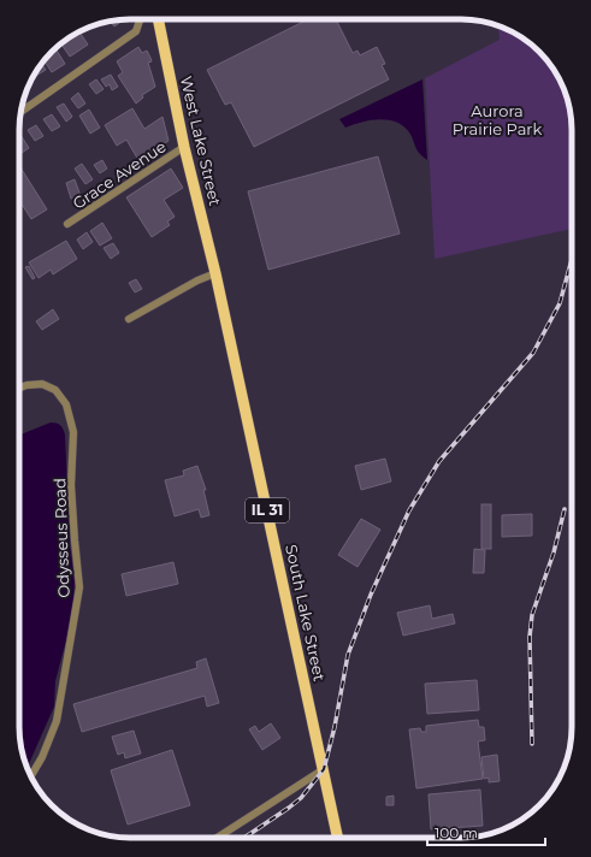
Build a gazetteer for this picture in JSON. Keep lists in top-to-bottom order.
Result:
{
  "streets": {
    "main road": ["West Lake Street", "IL 31", "South Lake Street"],
    "street": ["Grace Avenue", "Odysseus Road"]
  },
  "crossings": [
    ["West Lake Street", "Grace Avenue"],
    ["West Lake Street", "South Lake Street"]
  ],
  "parks": ["Aurora Prairie Park"],
  "scale_bar": "100 m"
}
